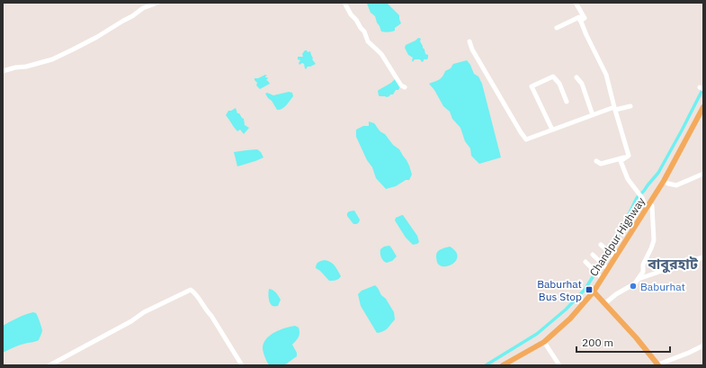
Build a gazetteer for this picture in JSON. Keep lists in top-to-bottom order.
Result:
{
  "streets": {
    "main road": ["Chandpur Highway"]
  },
  "districts": ["বাবুরহাট"],
  "places": {
    "other": ["Baburhat"],
    "transit": ["Baburhat Bus Stop"]
  },
  "scale_bar": "200 m"
}
